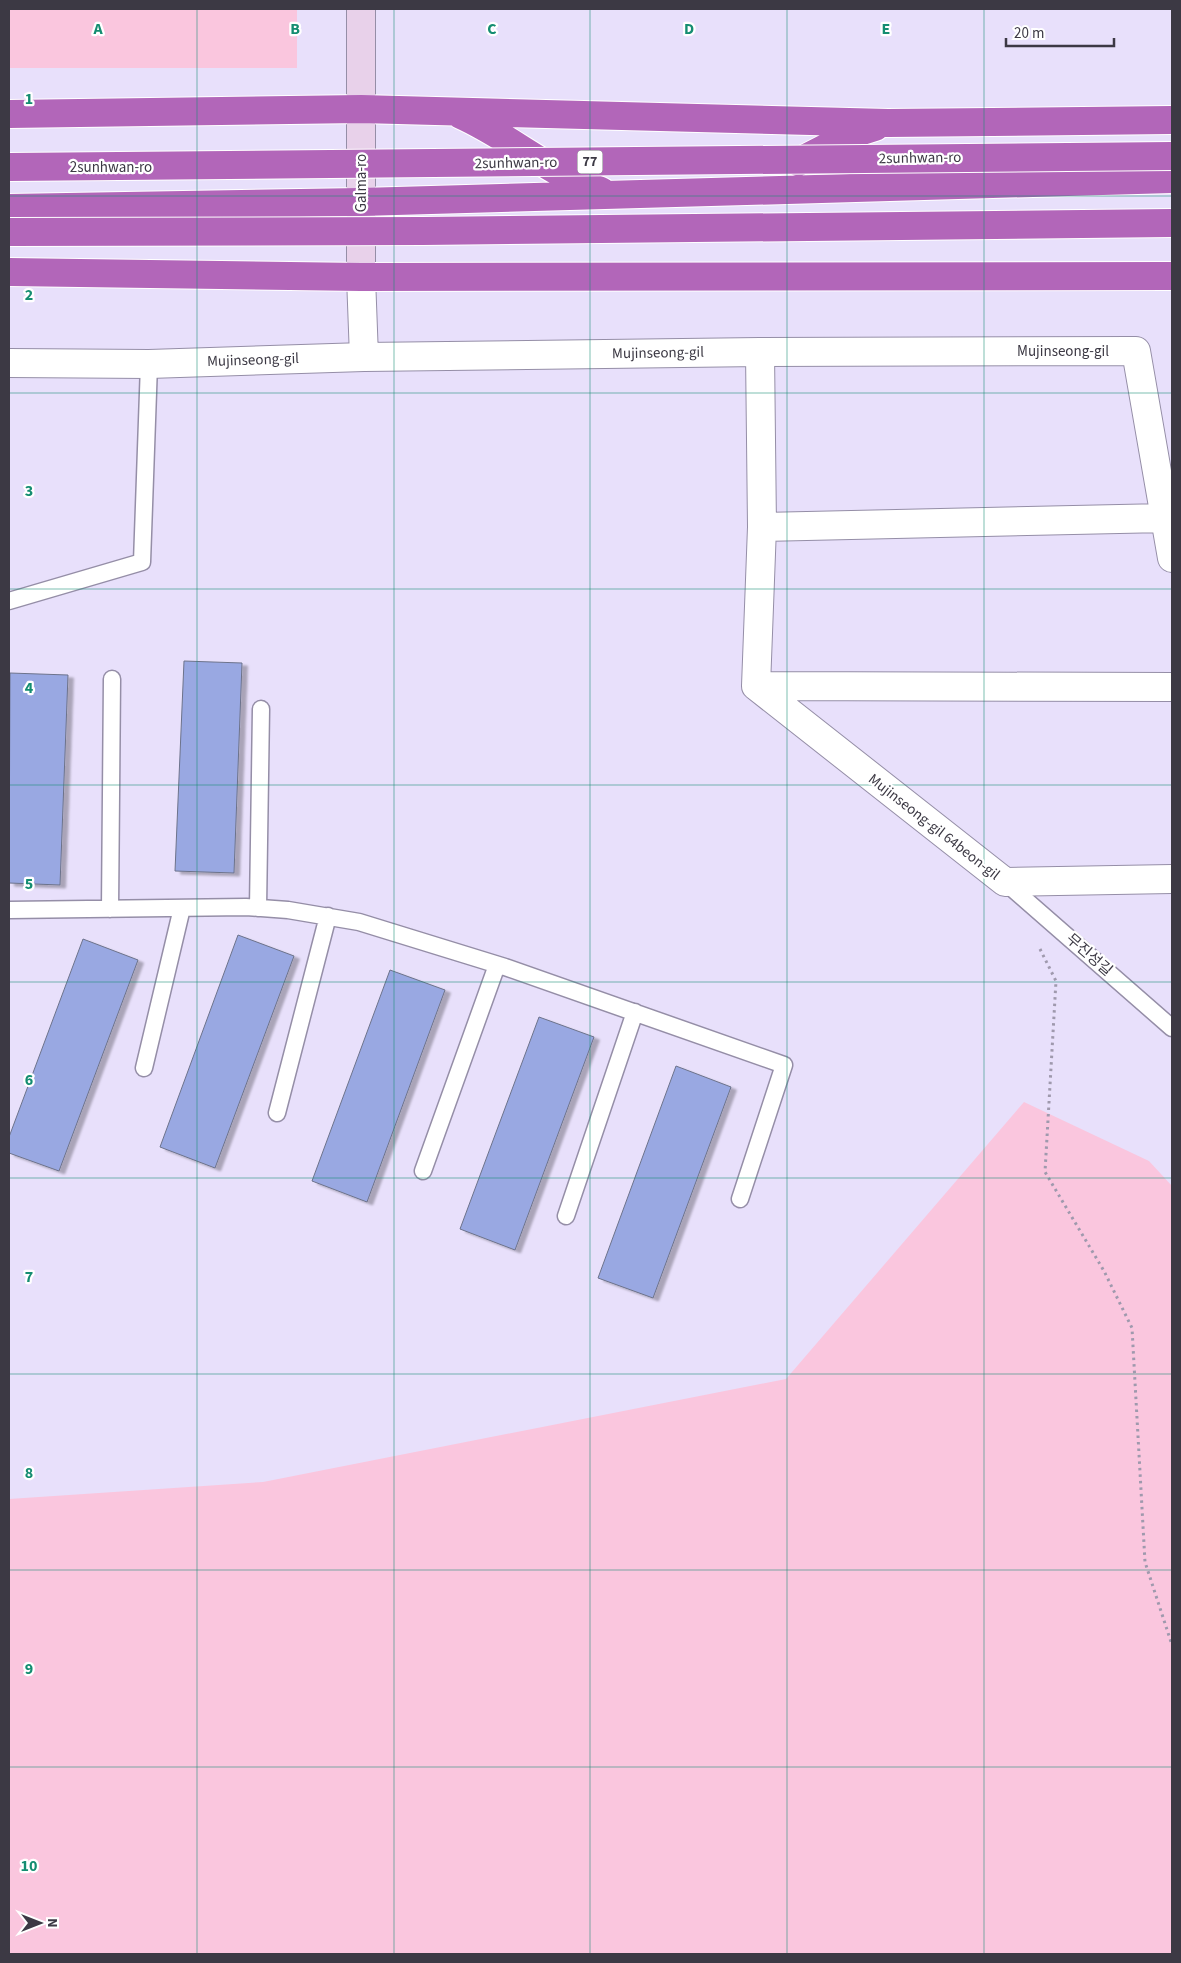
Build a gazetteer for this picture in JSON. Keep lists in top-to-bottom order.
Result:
{
  "streets": {
    "highway": ["2sunhwan-ro", "77"],
    "street": ["Galma-ro", "Mujinseong-gil", "Mujinseong-gil 64beon-gil"],
    "lane": ["무진성길"]
  },
  "crossings": [
    ["Galma-ro", "Mujinseong-gil"],
    ["Mujinseong-gil 64beon-gil", "무진성길"]
  ],
  "scale_bar": "20 m",
  "north": "right",
  "grid": {
    "columns": [
      "A",
      "B",
      "C",
      "D",
      "E"
    ],
    "rows": [
      "1",
      "2",
      "3",
      "4",
      "5",
      "6",
      "7",
      "8",
      "9",
      "10"
    ]
  }
}
